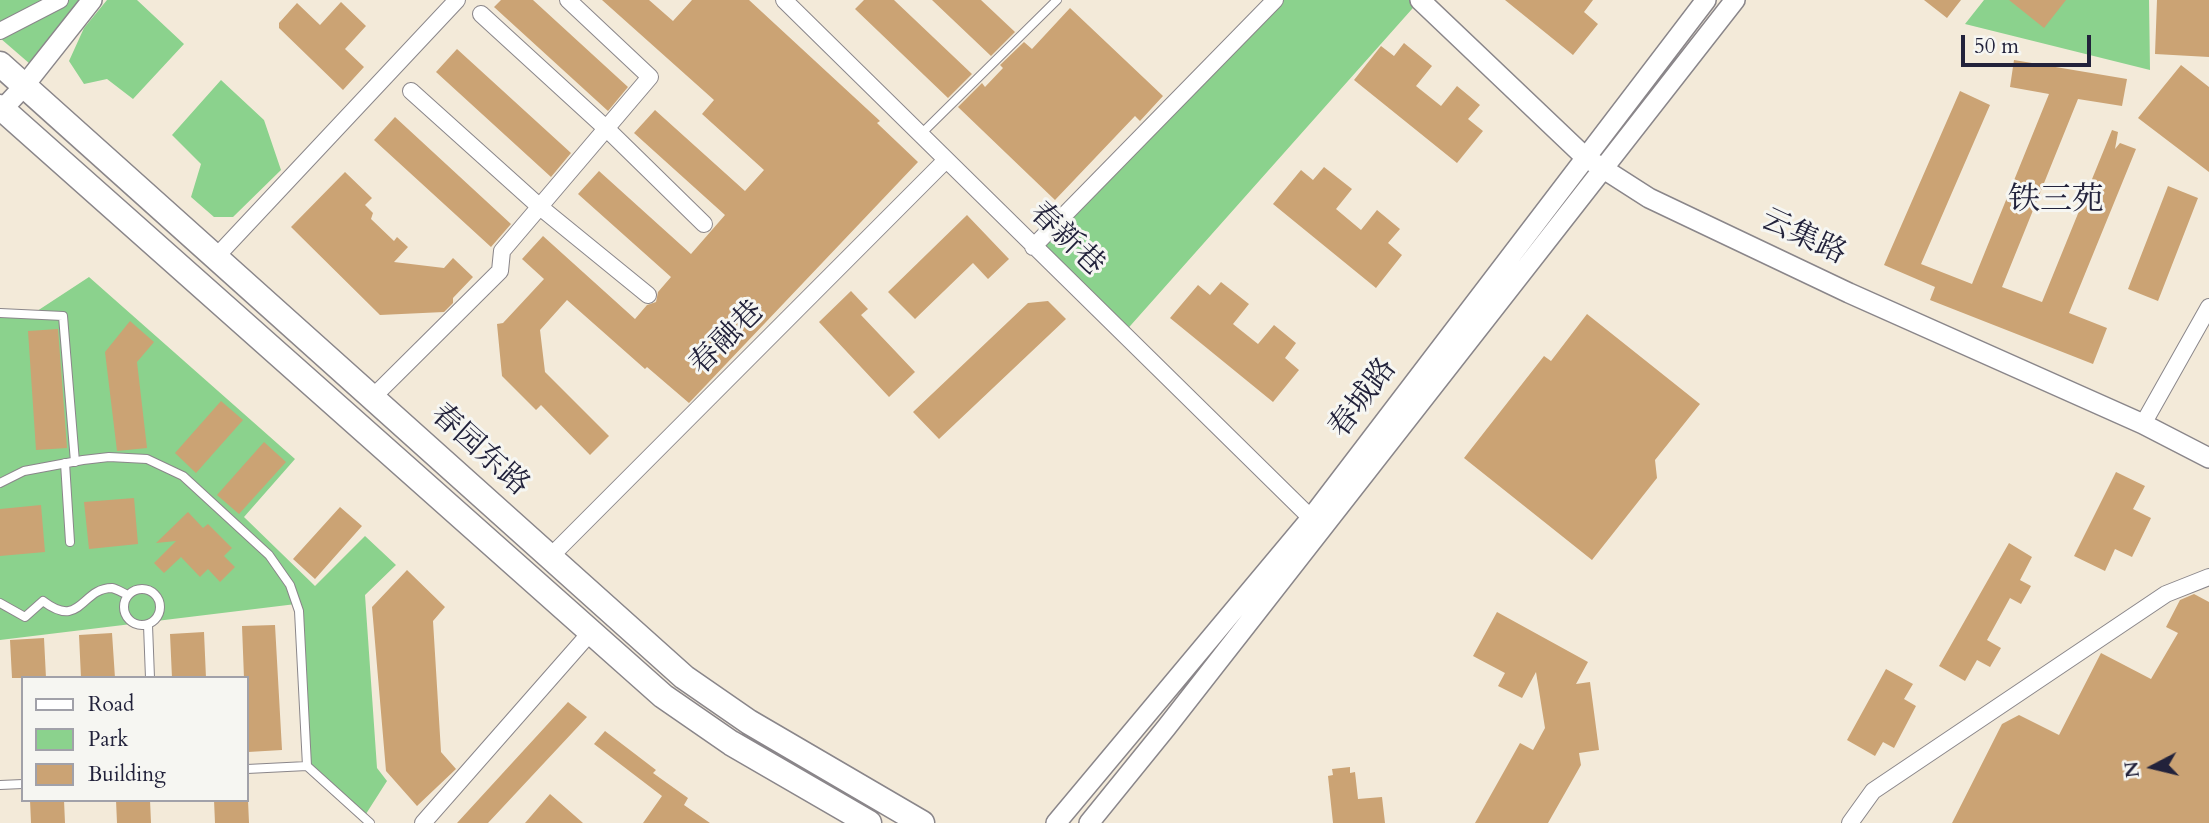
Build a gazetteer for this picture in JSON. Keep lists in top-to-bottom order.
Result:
{
  "streets": {
    "main road": ["春园东路"],
    "street": [
      "云集路",
      "春新巷",
      "春融巷",
      "春城路"
    ]
  },
  "crossings": [
    ["云集路", "春城路"],
    ["春新巷", "春融巷"],
    ["春新巷", "春城路"],
    ["春融巷", "春园东路"]
  ],
  "districts": ["铁三苑"],
  "legend": ["Road", "Park", "Building"],
  "scale_bar": "50 m",
  "north": "left"
}
